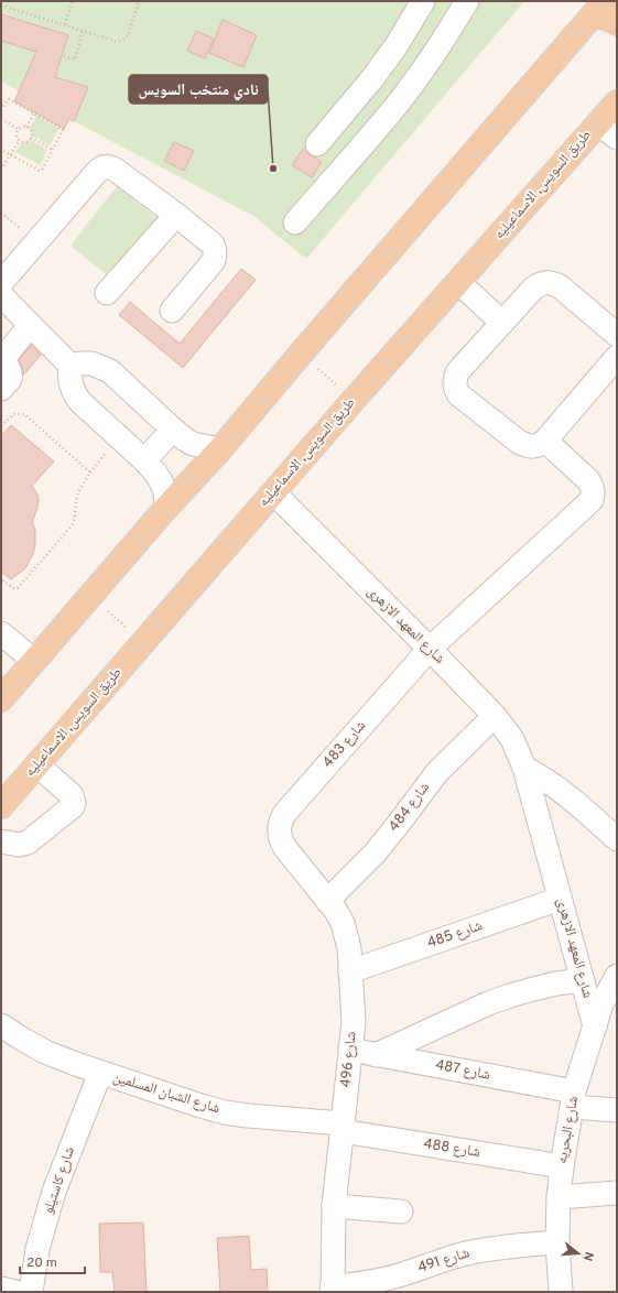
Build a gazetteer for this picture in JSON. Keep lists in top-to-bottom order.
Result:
{
  "streets": {
    "main road": ["طريق السويس, الاسماعيليه"],
    "street": [
      "شارع المعهد الازهرى",
      "شارع 483",
      "شارع 484",
      "شارع 485",
      "شارع 496",
      "شارع 487",
      "شارع الشبان المسلمين",
      "شارع البحريه",
      "شارع 488",
      "شارع كاستيلو",
      "شارع 491"
    ]
  },
  "crossings": [
    ["طريق السويس, الاسماعيليه", "شارع المعهد الازهرى"],
    ["شارع المعهد الازهرى", "شارع 483"],
    ["شارع المعهد الازهرى", "شارع 484"],
    ["شارع المعهد الازهرى", "شارع 485"],
    ["شارع المعهد الازهرى", "شارع البحريه"],
    ["شارع 483", "شارع 496"],
    ["شارع 484", "شارع 496"],
    ["شارع 485", "شارع 496"],
    ["شارع 496", "شارع 487"],
    ["شارع 496", "شارع الشبان المسلمين"],
    ["شارع 496", "شارع 488"],
    ["شارع 496", "شارع 491"],
    ["شارع 487", "شارع البحريه"],
    ["شارع الشبان المسلمين", "شارع 488"],
    ["شارع الشبان المسلمين", "شارع كاستيلو"],
    ["شارع البحريه", "شارع 488"],
    ["شارع البحريه", "شارع 491"]
  ],
  "places": ["نادي منتخب السويس"],
  "scale_bar": "20 m",
  "north": "right"
}
